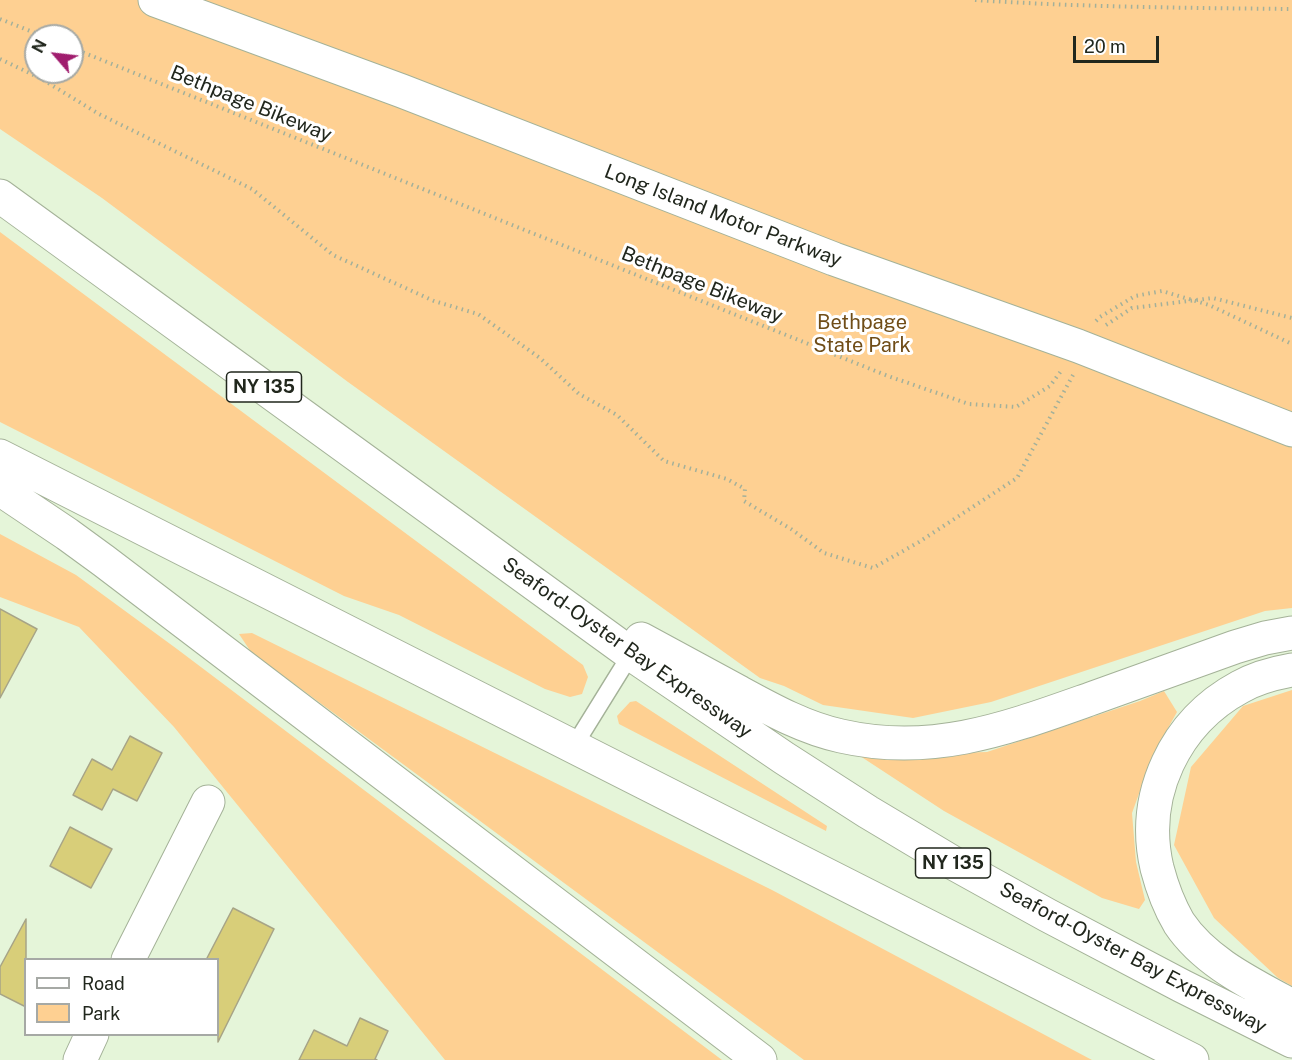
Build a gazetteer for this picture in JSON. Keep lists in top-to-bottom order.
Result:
{
  "streets": {
    "main road": ["Long Island Motor Parkway", "NY 135", "Seaford-Oyster Bay Expressway"],
    "path": ["Bethpage Bikeway"]
  },
  "crossings": [
    ["Bethpage Bikeway", "Long Island Motor Parkway"]
  ],
  "parks": ["Bethpage State Park"],
  "legend": ["Road", "Park"],
  "scale_bar": "20 m",
  "north": "top left"
}
